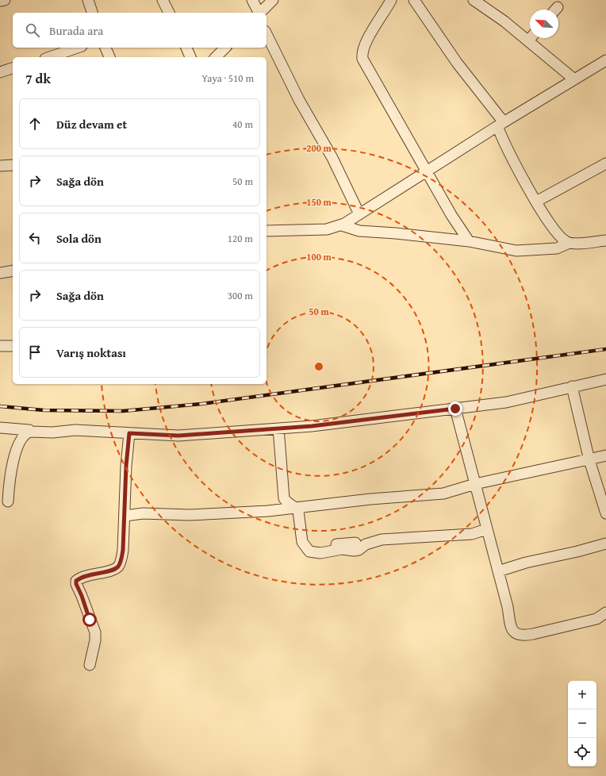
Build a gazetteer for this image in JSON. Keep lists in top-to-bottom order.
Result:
{
  "north": "top left",
  "page": {
    "search": "Burada ara",
    "heading": ["7 dk", "Yaya · 510 m"],
    "list": [
      ["Düz devam et", "40 m"],
      ["Sağa dön", "50 m"],
      ["Sola dön", "120 m"],
      ["Sağa dön", "300 m"],
      "Varış noktası"
    ],
    "map_buttons": ["+", "−"]
  },
  "rings": [
    "200 m",
    "150 m",
    "100 m",
    "50 m"
  ]
}
